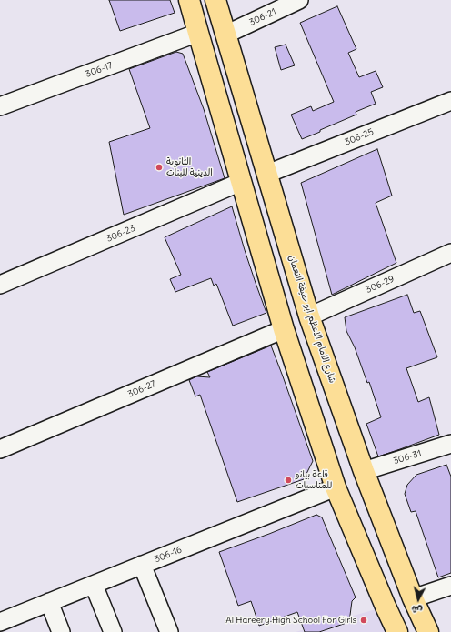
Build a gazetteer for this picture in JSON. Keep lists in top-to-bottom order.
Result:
{
  "streets": {
    "main road": ["شارع الامام الاعظم ابو حنيفة النعمان"],
    "street": [
      "306-21",
      "306-17",
      "306-25",
      "306-23",
      "306-29",
      "306-27",
      "306-31",
      "306-16"
    ]
  },
  "crossings": [
    ["306-21", "شارع الامام الاعظم ابو حنيفة النعمان"],
    ["306-25", "شارع الامام الاعظم ابو حنيفة النعمان"],
    ["306-29", "شارع الامام الاعظم ابو حنيفة النعمان"],
    ["شارع الامام الاعظم ابو حنيفة النعمان", "306-31"]
  ],
  "places": ["الثانوية الدينية للبنات", "قاعة بيانو للمناسبات", "Al Hareery High School For Girls"],
  "north": "bottom"
}
